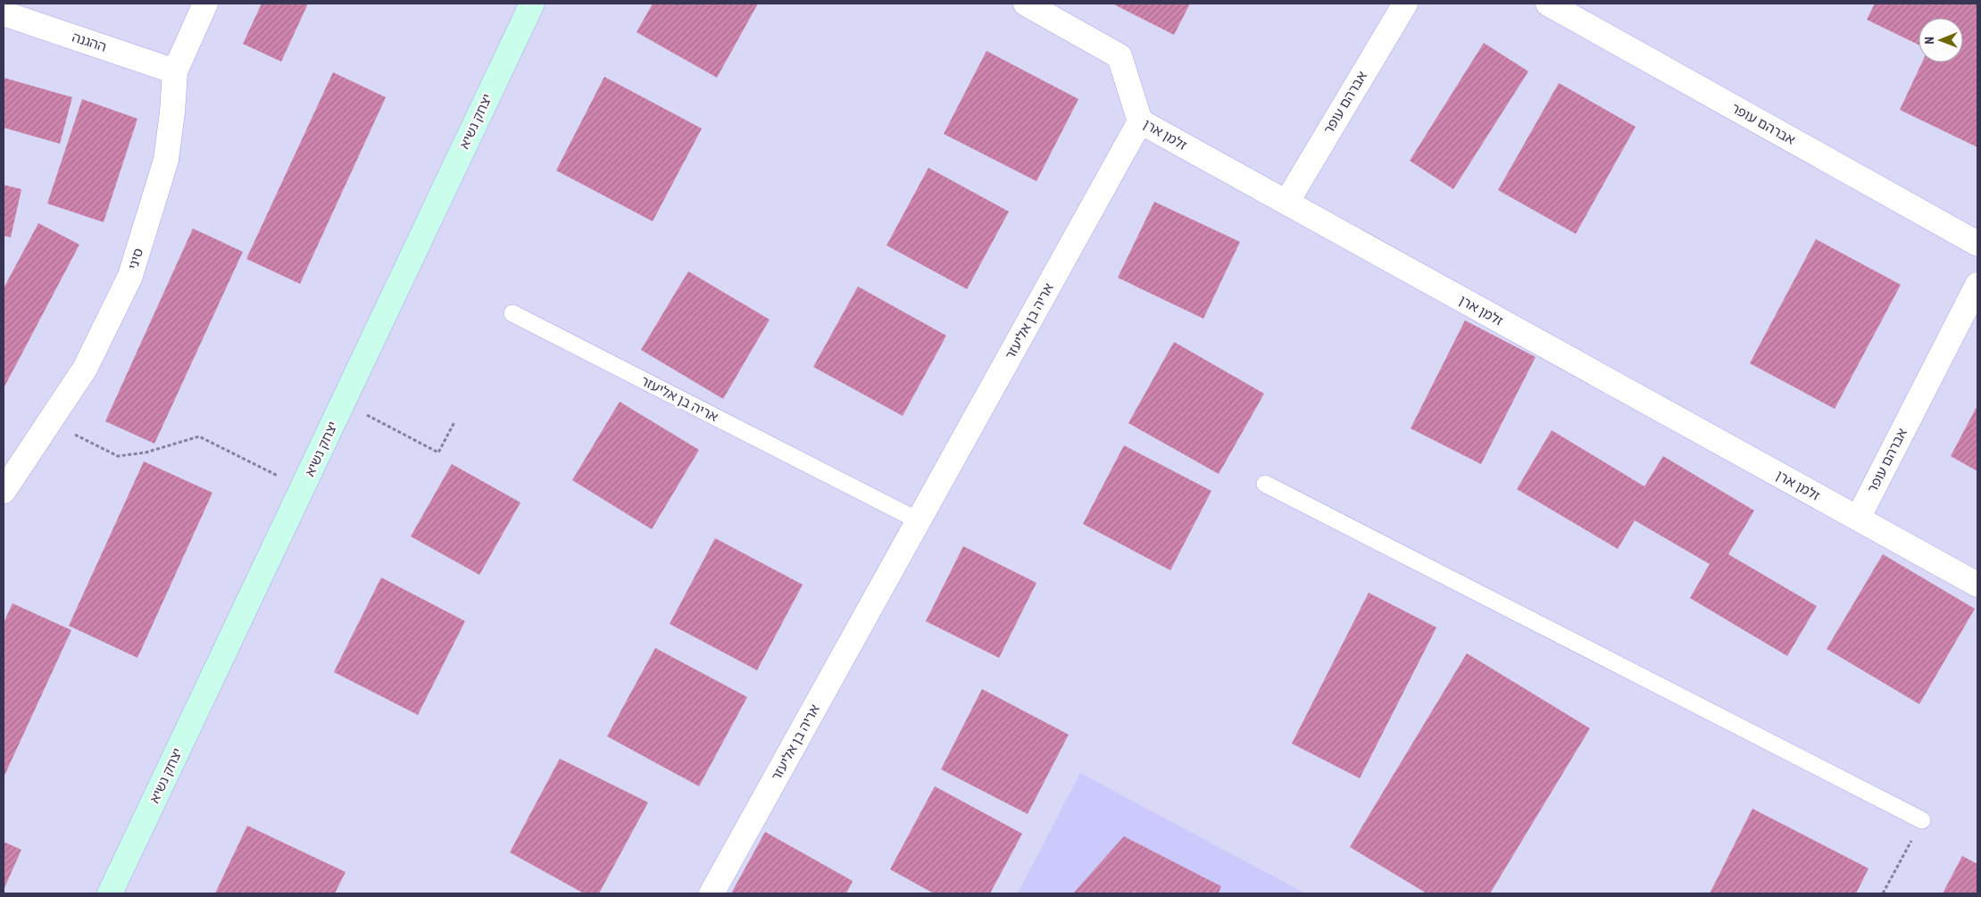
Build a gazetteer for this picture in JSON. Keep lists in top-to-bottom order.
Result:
{
  "streets": {
    "main road": ["יצחק נשיא"],
    "street": [
      "ההגנה",
      "אברהם עופר",
      "זלמן ארן",
      "סיני",
      "אריה בן אליעזר"
    ]
  },
  "crossings": [
    ["ההגנה", "סיני"],
    ["אברהם עופר", "זלמן ארן"],
    ["זלמן ארן", "אריה בן אליעזר"]
  ],
  "north": "left"
}
